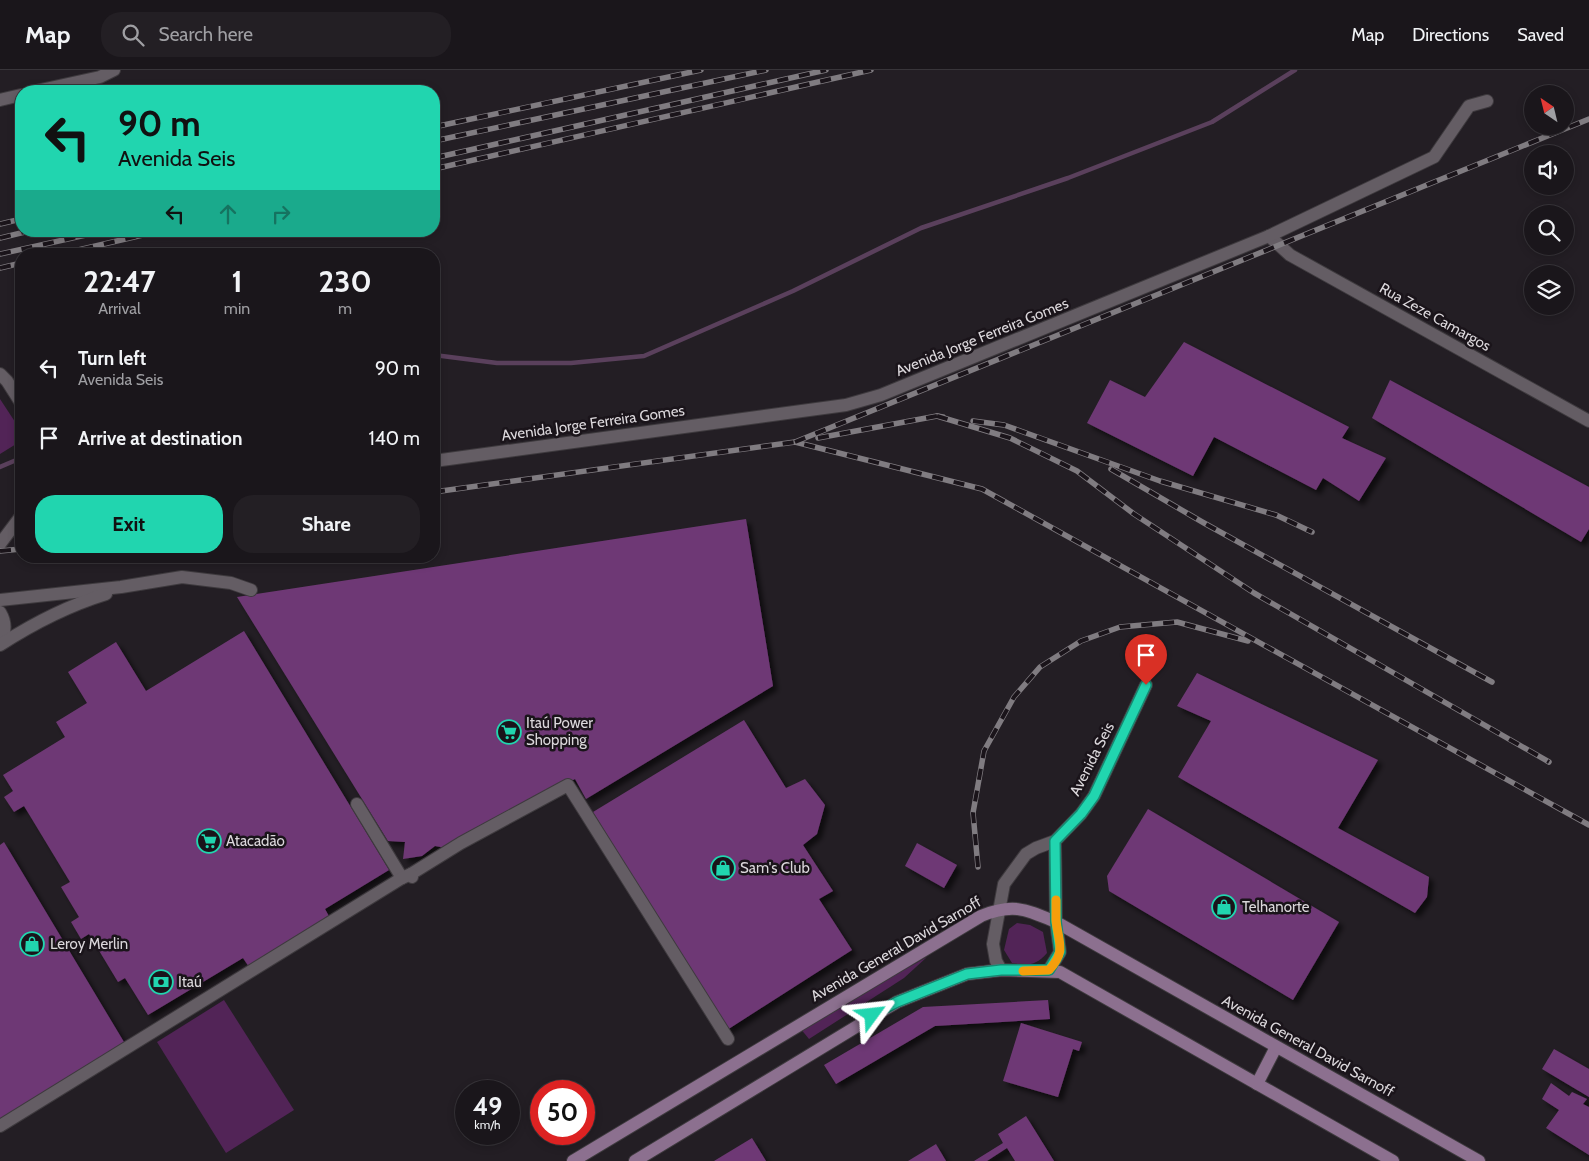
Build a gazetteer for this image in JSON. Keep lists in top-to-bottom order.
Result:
{
  "streets": {
    "main road": ["Avenida General David Sarnoff"],
    "street": ["Rua Zeze Camargos", "Avenida Jorge Ferreira Gomes", "Avenida Seis"]
  },
  "crossings": [
    ["Rua Zeze Camargos", "Avenida Jorge Ferreira Gomes"],
    ["Avenida Seis", "Avenida General David Sarnoff"]
  ],
  "places": {
    "supermarket": ["Itaú Power Shopping", "Atacadão"],
    "shop": ["Sam's Club", "Telhanorte", "Leroy Merlin"],
    "bank": ["Itaú"]
  },
  "north": "top left",
  "page": {
    "header": "Map",
    "search": "Search here",
    "nav": ["Map", "Directions", "Saved"],
    "turn": ["90 m", "Avenida Seis"],
    "eta": [
      "22:47",
      "Arrival",
      "1",
      "min",
      "230",
      "m"
    ],
    "list": [
      {
        "name": "Turn left",
        "note": "Avenida Seis",
        "value": "90 m"
      },
      {
        "name": "Arrive at destination",
        "value": "140 m"
      }
    ],
    "buttons": ["Exit", "Share"],
    "speed": "49 km/h",
    "limit": "50"
  }
}
